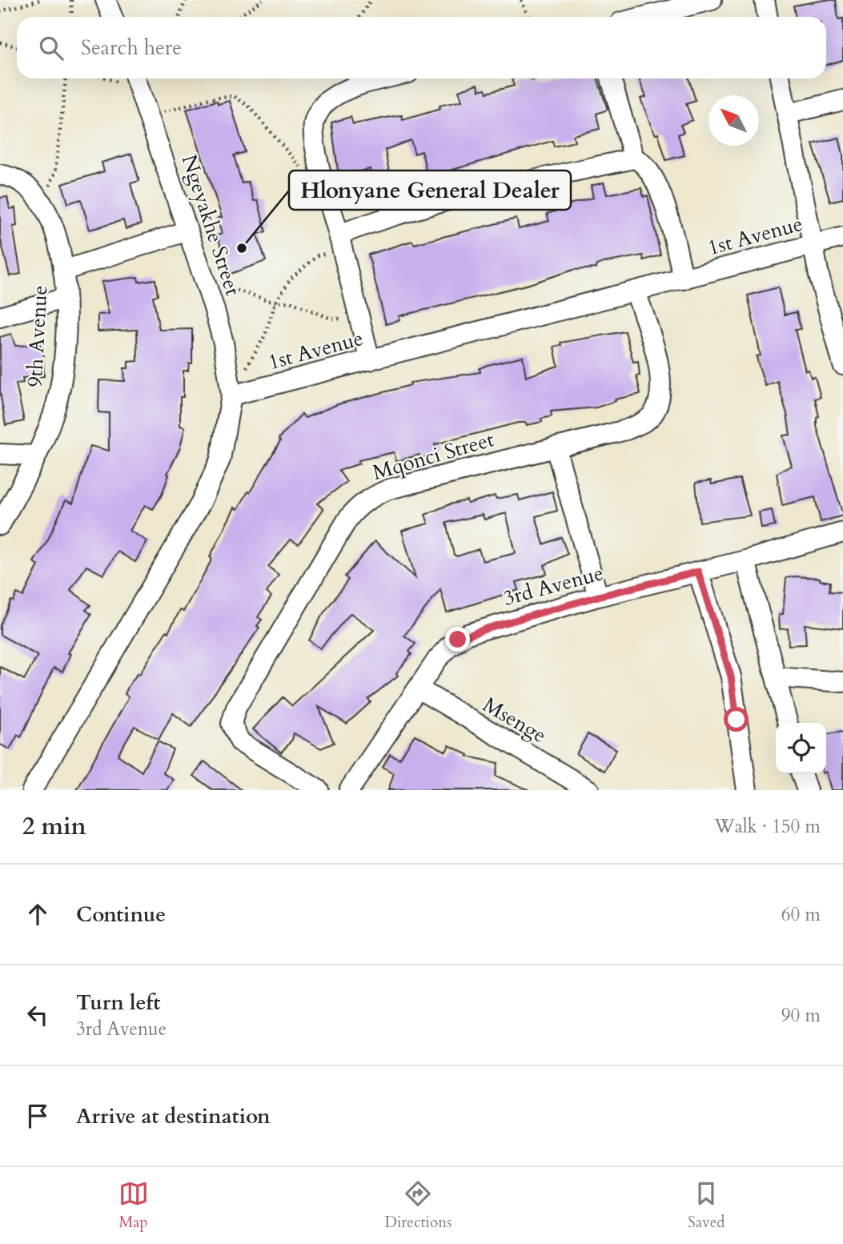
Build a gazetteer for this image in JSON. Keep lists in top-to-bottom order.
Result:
{
  "streets": {
    "street": [
      "Ngeyakhe Street",
      "1st Avenue",
      "9th Avenue",
      "Mqonci Street",
      "3rd Avenue",
      "Msenge"
    ]
  },
  "crossings": [
    ["Ngeyakhe Street", "1st Avenue"],
    ["1st Avenue", "Mqonci Street"],
    ["3rd Avenue", "Msenge"]
  ],
  "places": ["Hlonyane General Dealer"],
  "north": "top left",
  "page": {
    "search": "Search here",
    "heading": ["2 min", "Walk · 150 m"],
    "list": [
      ["Continue", "60 m"],
      ["Turn left", "3rd Avenue", "90 m"],
      "Arrive at destination"
    ],
    "nav": ["Map", "Directions", "Saved"]
  }
}
